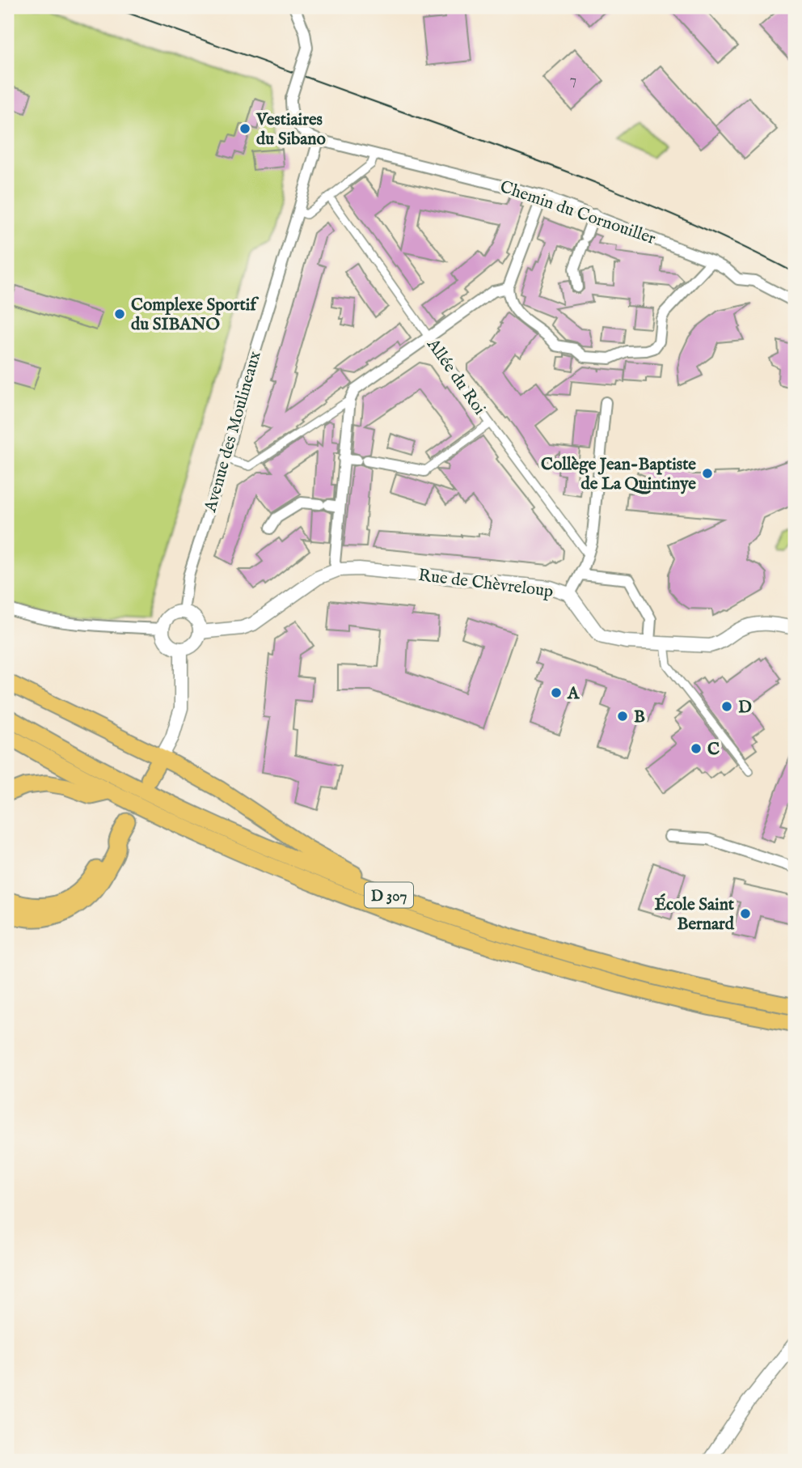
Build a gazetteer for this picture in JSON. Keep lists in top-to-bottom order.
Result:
{
  "streets": {
    "main road": ["D 307"],
    "street": [
      "Chemin du Cornouiller",
      "Allée du Roi",
      "Avenue des Moulineaux",
      "Rue de Chèvreloup"
    ]
  },
  "crossings": [
    ["Chemin du Cornouiller", "Avenue des Moulineaux"],
    ["Avenue des Moulineaux", "Rue de Chèvreloup"]
  ],
  "places": [
    "Vestiaires du Sibano",
    "Complexe Sportif du SIBANO",
    "Collège Jean-Baptiste de La Quintinye",
    "A",
    "D",
    "B",
    "C",
    "École Saint Bernard"
  ],
  "house_numbers": ["7"]
}
